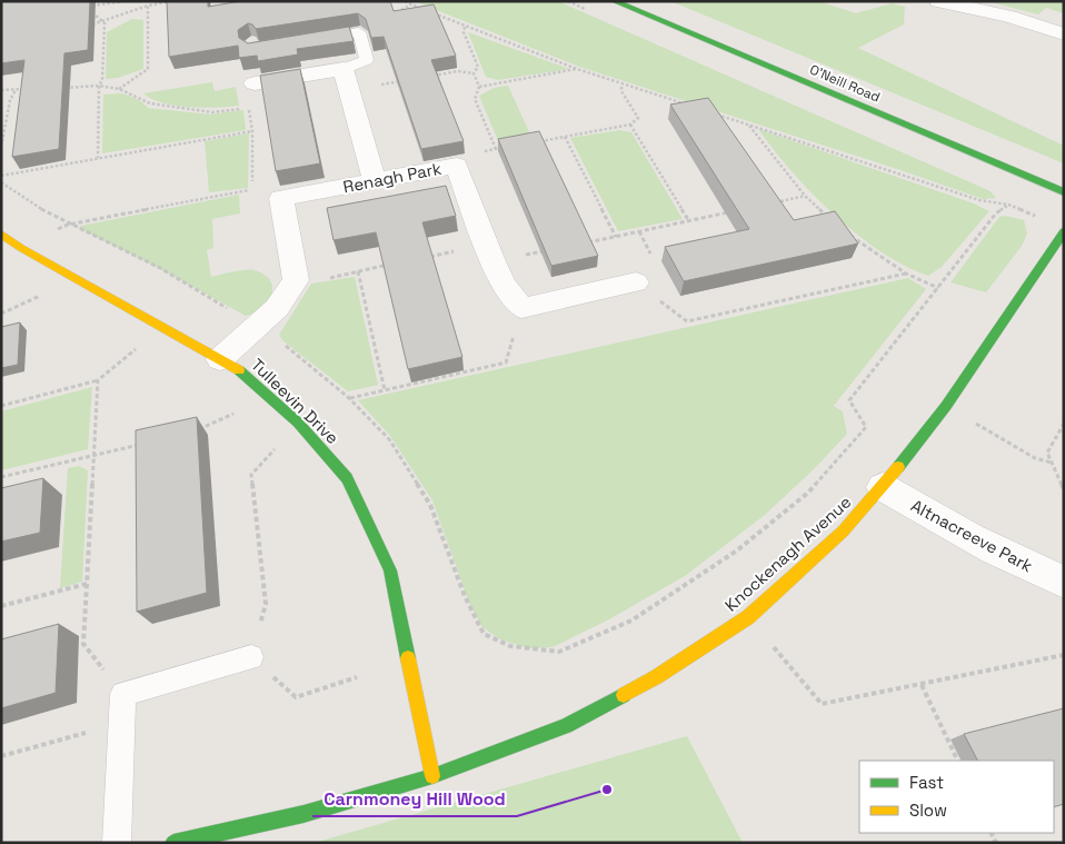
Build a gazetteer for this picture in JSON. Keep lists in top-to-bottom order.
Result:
{
  "streets": {
    "street": [
      "O'Neill Road",
      "Renagh Park",
      "Tulleevin Drive",
      "Altnacreeve Park",
      "Knockenagh Avenue"
    ]
  },
  "crossings": [
    ["Tulleevin Drive", "Knockenagh Avenue"],
    ["Altnacreeve Park", "Knockenagh Avenue"]
  ],
  "places": ["Carnmoney Hill Wood"],
  "legend": ["Fast", "Slow"]
}
